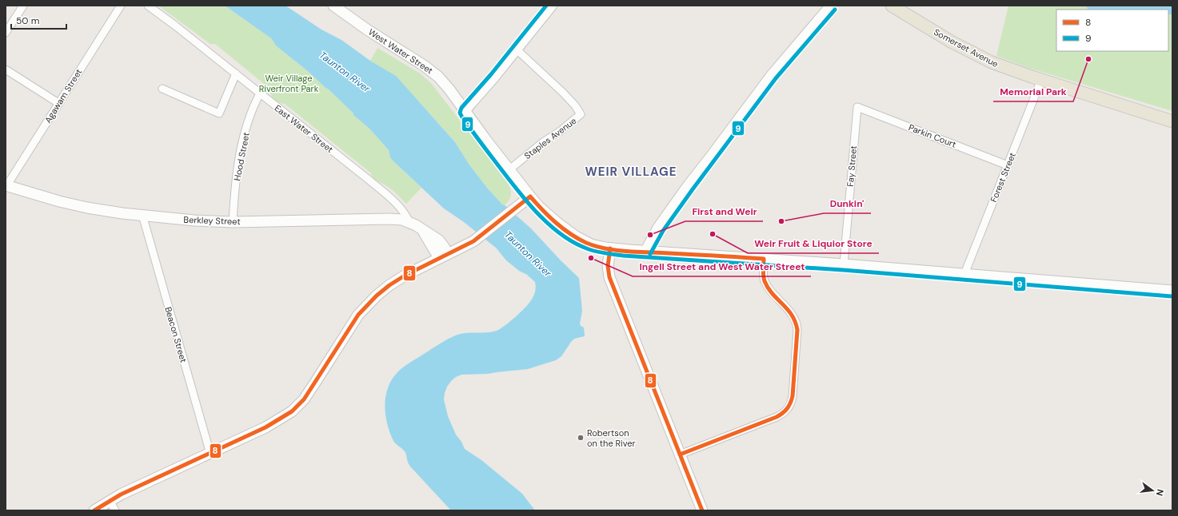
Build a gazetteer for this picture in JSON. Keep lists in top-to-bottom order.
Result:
{
  "streets": {
    "main road": ["Somerset Avenue", "West Water Street", "Berkley Street"],
    "street": [
      "Agawam Street",
      "East Water Street",
      "Parkin Court",
      "Staples Avenue",
      "Hood Street",
      "Fay Street",
      "Forest Street",
      "Beacon Street"
    ]
  },
  "crossings": [
    ["Somerset Avenue", "Forest Street"],
    ["West Water Street", "Staples Avenue"],
    ["West Water Street", "Fay Street"],
    ["West Water Street", "Forest Street"],
    ["Agawam Street", "Berkley Street"],
    ["East Water Street", "Hood Street"],
    ["East Water Street", "Berkley Street"],
    ["Parkin Court", "Fay Street"],
    ["Parkin Court", "Forest Street"],
    ["Hood Street", "Berkley Street"],
    ["Berkley Street", "Beacon Street"]
  ],
  "districts": ["WEIR VILLAGE"],
  "water": ["Taunton River"],
  "parks": ["Weir Village Riverfront Park"],
  "places": [
    "Memorial Park",
    "Dunkin'",
    "Weir Fruit & Liquior Store",
    "First and Weir",
    "Ingell Street and West Water Street",
    "Robertson on the River"
  ],
  "lines": ["transit line 9", "transit line 8"],
  "legend": ["8", "9"],
  "scale_bar": "50 m",
  "north": "right"
}
